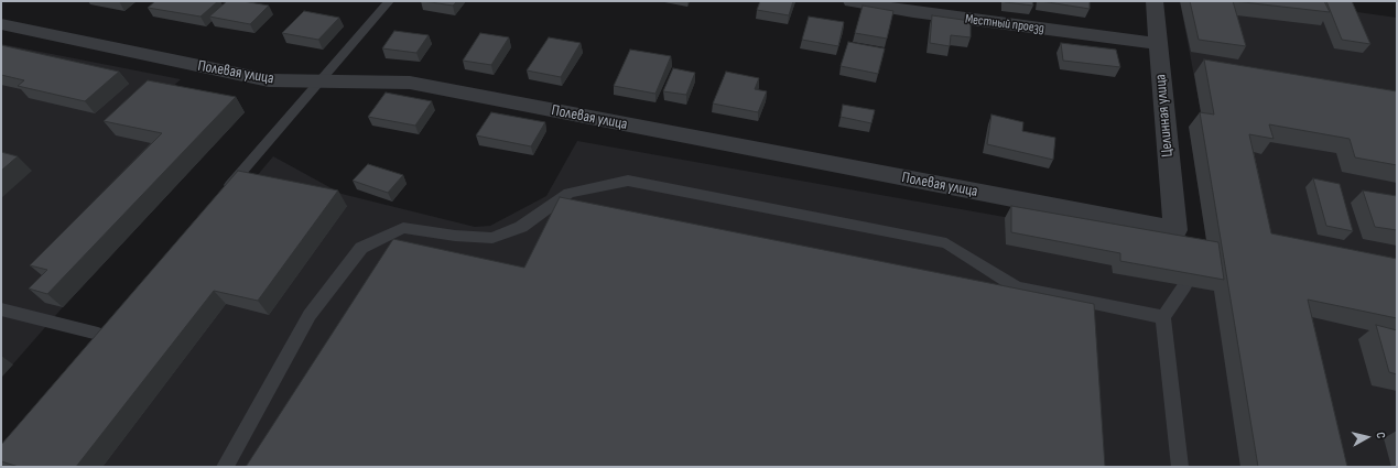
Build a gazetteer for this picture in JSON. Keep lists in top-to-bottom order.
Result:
{
  "streets": {
    "street": ["Местный проезд", "Полевая улица", "Целинная улица"]
  },
  "crossings": [
    ["Местный проезд", "Целинная улица"],
    ["Полевая улица", "Целинная улица"]
  ],
  "north": "right"
}
